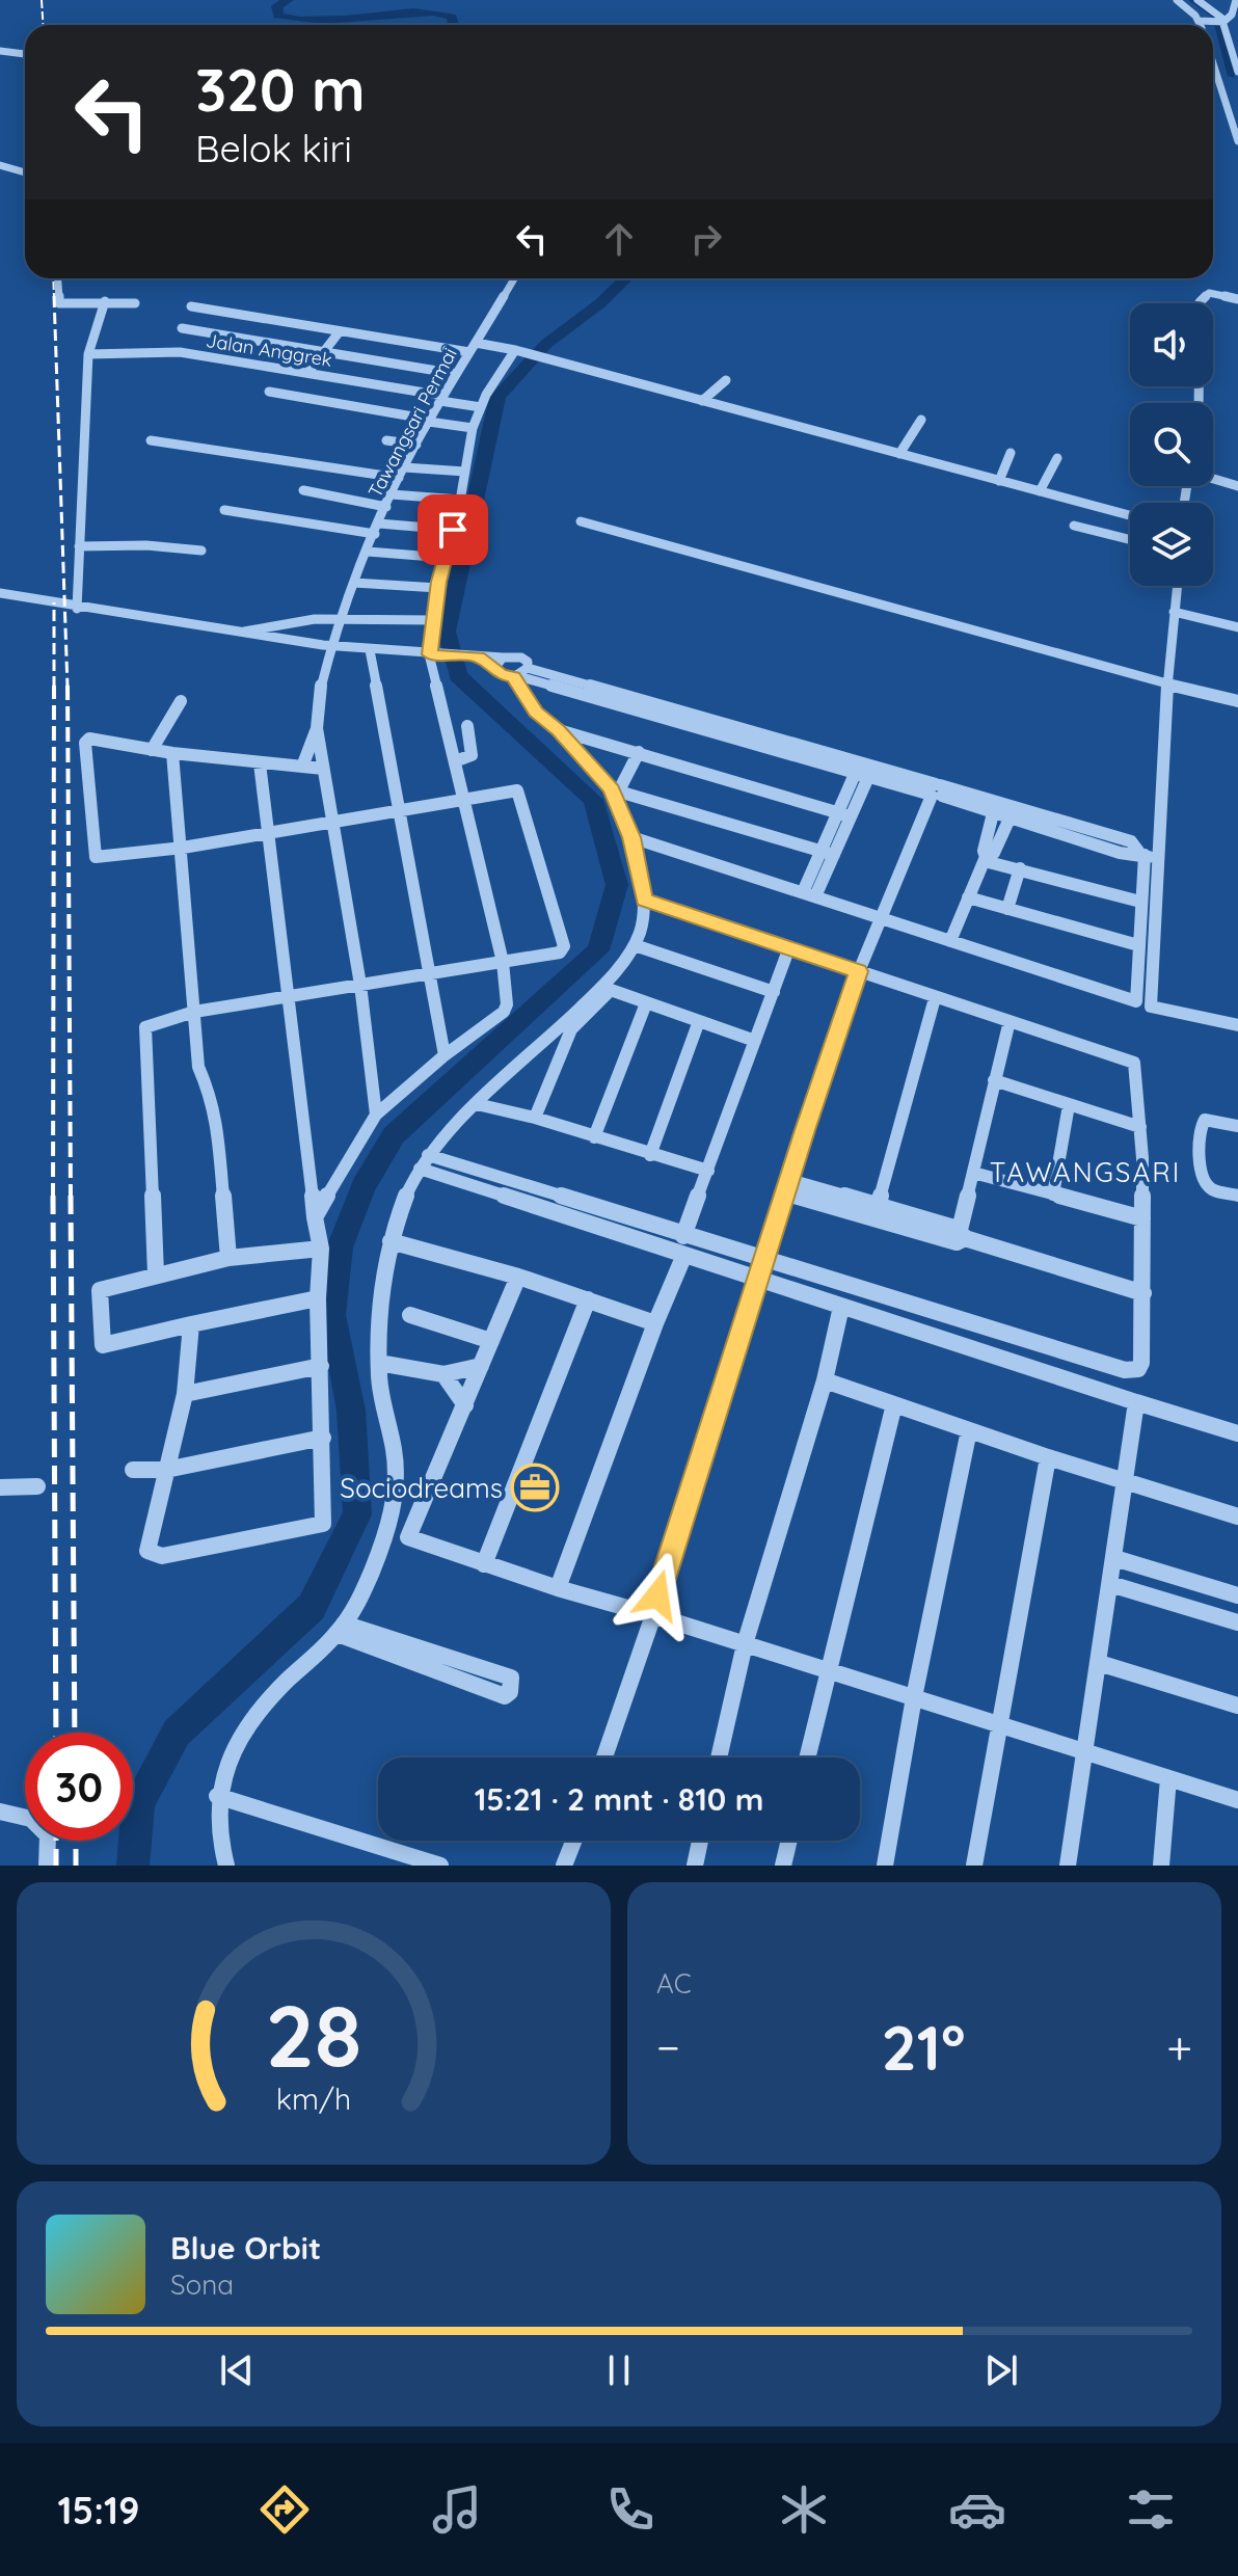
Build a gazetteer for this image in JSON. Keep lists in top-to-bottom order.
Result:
{
  "streets": {
    "street": ["Jalan Anggrek", "Tawangsari Permai"]
  },
  "crossings": [
    ["Jalan Anggrek", "Tawangsari Permai"]
  ],
  "districts": ["TAWANGSARI"],
  "places": {
    "office": ["Sociodreams"]
  },
  "page": {
    "turn": ["320 m", "Belok kiri"],
    "limit": "30",
    "trip": "15:21 · 2 mnt · 810 m",
    "tile": "AC",
    "heat": ["−", "21°", "+"],
    "song": ["Blue Orbit", "Sona"],
    "tabs": "15:19",
    "gauge": ["28", "km/h"]
  }
}
